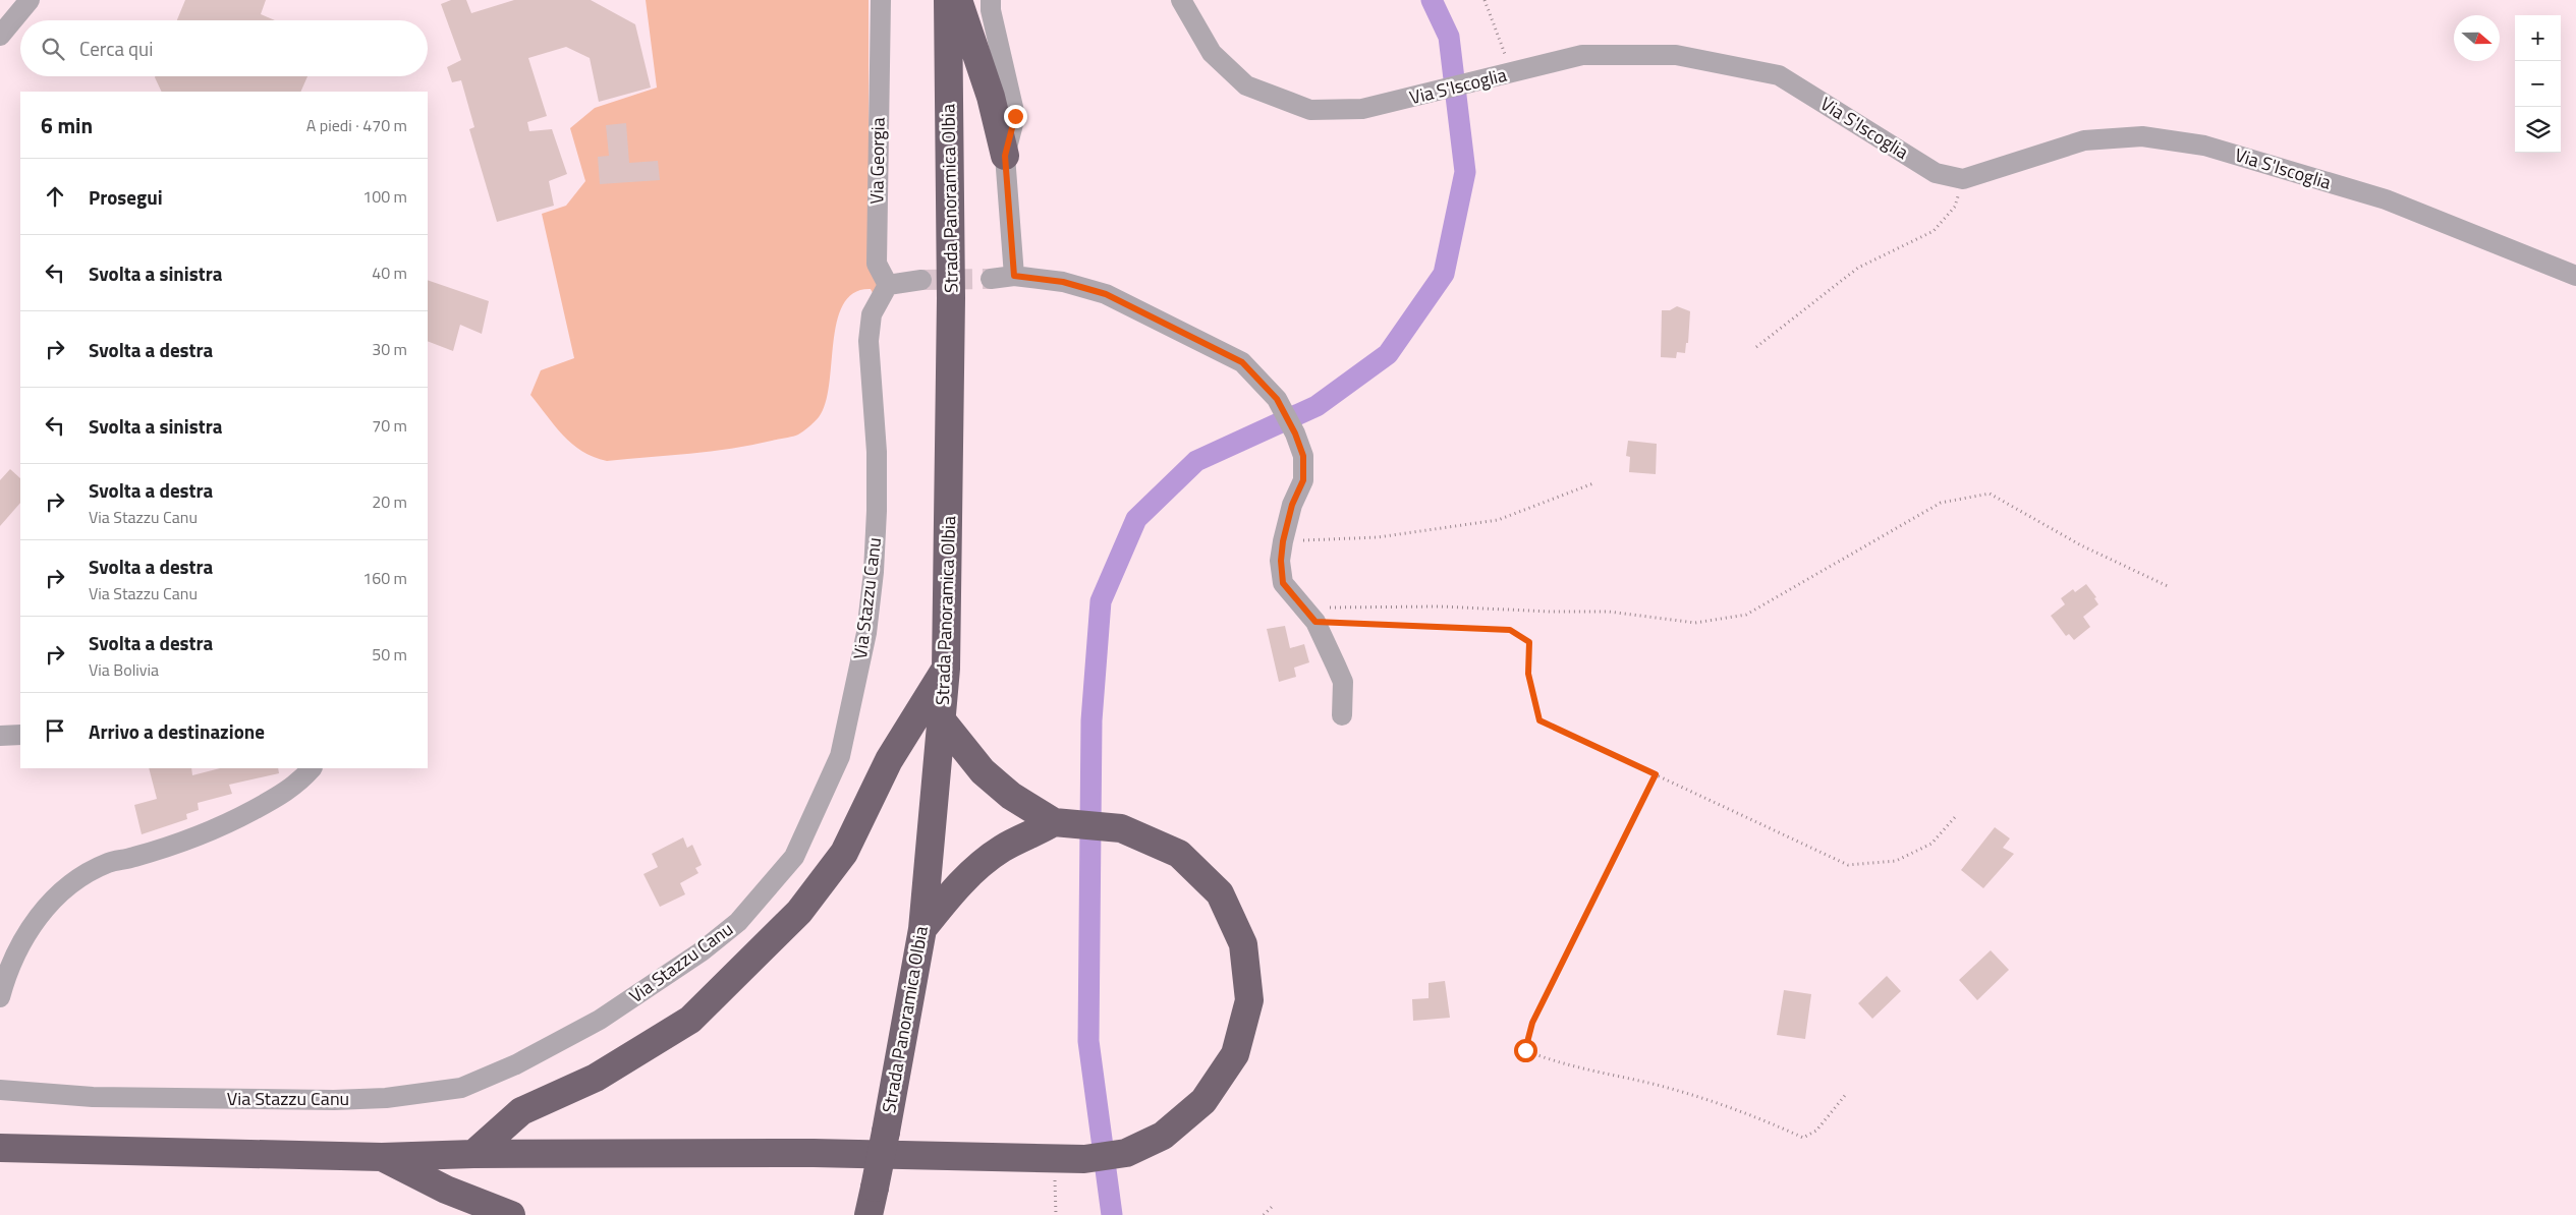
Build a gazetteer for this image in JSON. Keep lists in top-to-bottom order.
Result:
{
  "streets": {
    "highway": ["Strada Panoramica Olbia"],
    "street": ["Via S'Iscoglia", "Via Georgia", "Via Stazzu Canu"]
  },
  "crossings": [
    ["Via Georgia", "Via Stazzu Canu"]
  ],
  "north": "right",
  "page": {
    "map_buttons": ["+", "−"],
    "search": "Cerca qui",
    "heading": ["6 min", "A piedi · 470 m"],
    "list": [
      ["Prosegui", "100 m"],
      ["Svolta a sinistra", "40 m"],
      ["Svolta a destra", "30 m"],
      ["Svolta a sinistra", "70 m"],
      ["Svolta a destra", "Via Stazzu Canu", "20 m"],
      ["Svolta a destra", "Via Stazzu Canu", "160 m"],
      ["Svolta a destra", "Via Bolivia", "50 m"],
      "Arrivo a destinazione"
    ]
  }
}
